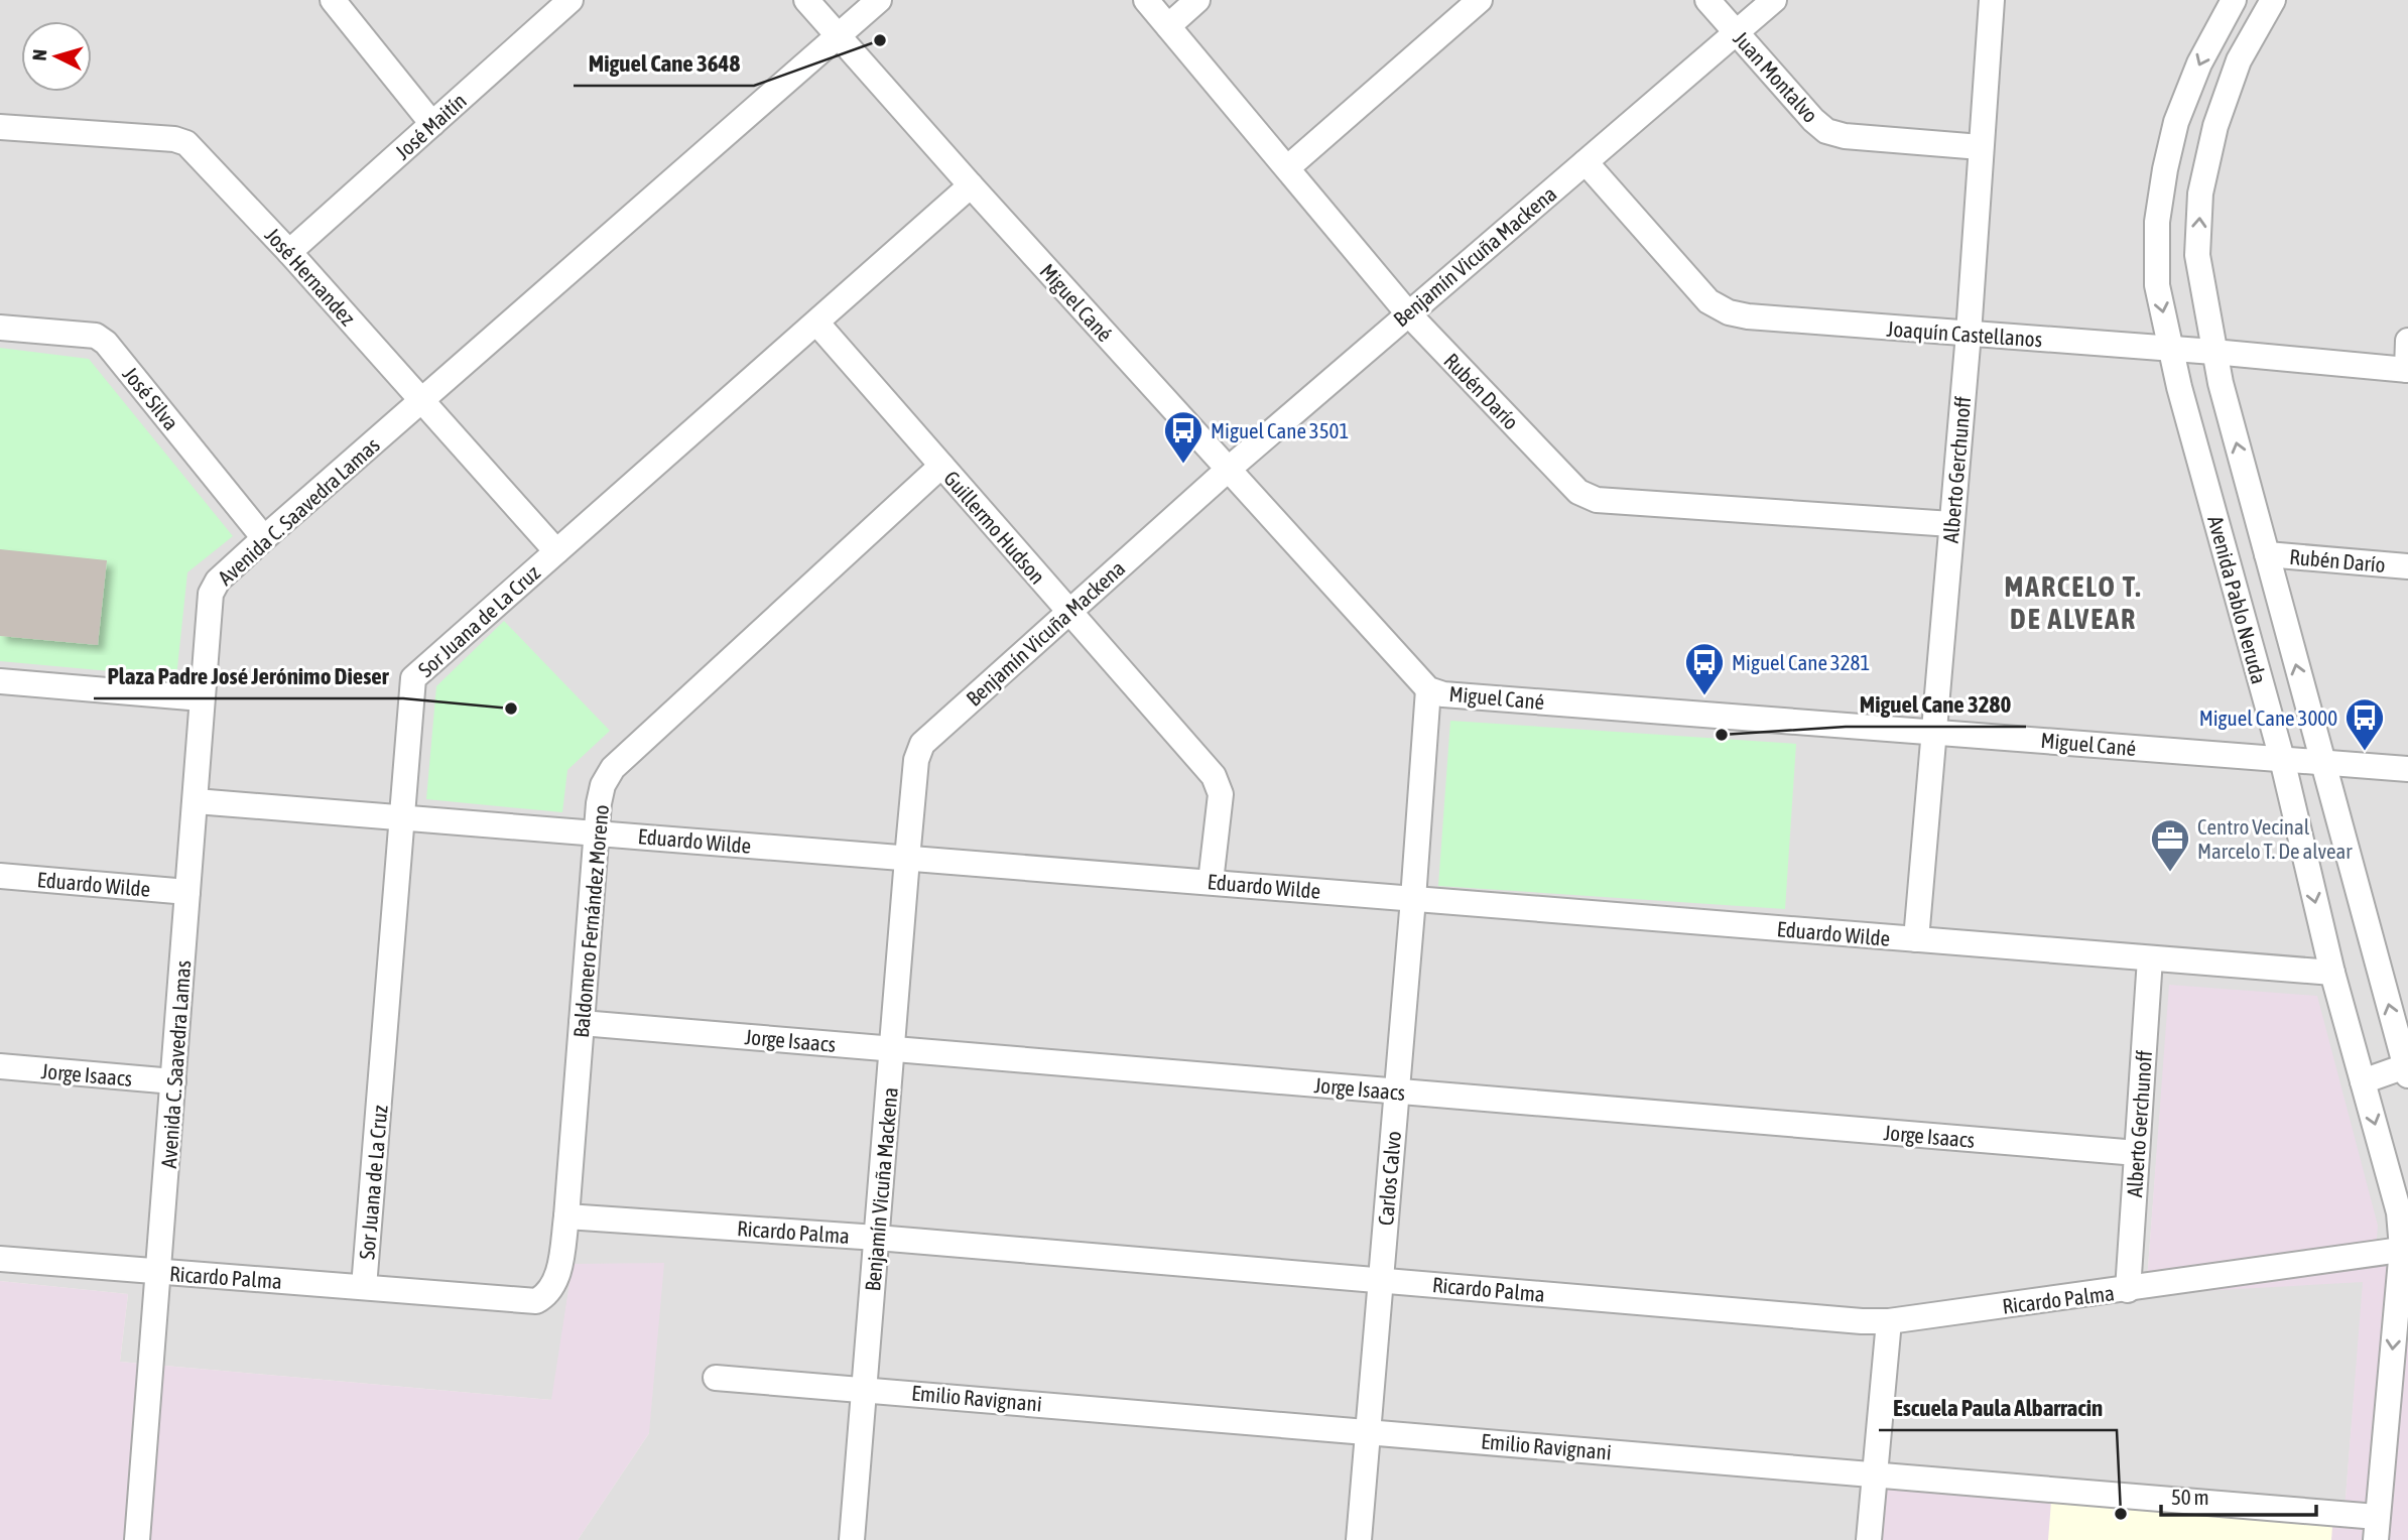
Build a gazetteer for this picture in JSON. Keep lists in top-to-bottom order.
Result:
{
  "streets": {
    "street": [
      "Juan Montalvo",
      "José Maitín",
      "Benjamín Vicuña Mackena",
      "José Hernandez",
      "Miguel Cané",
      "Joaquín Castellanos",
      "Rubén Darío",
      "José Silva",
      "Alberto Gerchunoff",
      "Avenida C. Saavedra Lamas",
      "Guillermo Hudson",
      "Avenida Pablo Neruda",
      "Sor Juana de La Cruz",
      "Eduardo Wilde",
      "Baldomero Fernández Moreno",
      "Jorge Isaacs",
      "Carlos Calvo",
      "Ricardo Palma",
      "Emilio Ravignani"
    ]
  },
  "crossings": [
    ["Juan Montalvo", "Benjamín Vicuña Mackena"],
    ["Juan Montalvo", "Alberto Gerchunoff"],
    ["José Maitín", "José Hernandez"],
    ["Benjamín Vicuña Mackena", "Miguel Cané"],
    ["Benjamín Vicuña Mackena", "Joaquín Castellanos"],
    ["Benjamín Vicuña Mackena", "Rubén Darío"],
    ["Benjamín Vicuña Mackena", "Guillermo Hudson"],
    ["Benjamín Vicuña Mackena", "Eduardo Wilde"],
    ["Benjamín Vicuña Mackena", "Jorge Isaacs"],
    ["Benjamín Vicuña Mackena", "Ricardo Palma"],
    ["Benjamín Vicuña Mackena", "Emilio Ravignani"],
    ["José Hernandez", "Avenida C. Saavedra Lamas"],
    ["José Hernandez", "Sor Juana de La Cruz"],
    ["Miguel Cané", "Alberto Gerchunoff"],
    ["Miguel Cané", "Avenida C. Saavedra Lamas"],
    ["Miguel Cané", "Avenida Pablo Neruda"],
    ["Miguel Cané", "Sor Juana de La Cruz"],
    ["Miguel Cané", "Carlos Calvo"],
    ["Joaquín Castellanos", "Alberto Gerchunoff"],
    ["Joaquín Castellanos", "Avenida Pablo Neruda"],
    ["Rubén Darío", "Alberto Gerchunoff"],
    ["Rubén Darío", "Avenida Pablo Neruda"],
    ["José Silva", "Avenida C. Saavedra Lamas"],
    ["Alberto Gerchunoff", "Eduardo Wilde"],
    ["Alberto Gerchunoff", "Jorge Isaacs"],
    ["Alberto Gerchunoff", "Ricardo Palma"],
    ["Avenida C. Saavedra Lamas", "Eduardo Wilde"],
    ["Avenida C. Saavedra Lamas", "Jorge Isaacs"],
    ["Avenida C. Saavedra Lamas", "Ricardo Palma"],
    ["Guillermo Hudson", "Sor Juana de La Cruz"],
    ["Guillermo Hudson", "Eduardo Wilde"],
    ["Guillermo Hudson", "Baldomero Fernández Moreno"],
    ["Avenida Pablo Neruda", "Eduardo Wilde"],
    ["Avenida Pablo Neruda", "Ricardo Palma"],
    ["Avenida Pablo Neruda", "Emilio Ravignani"],
    ["Sor Juana de La Cruz", "Eduardo Wilde"],
    ["Sor Juana de La Cruz", "Ricardo Palma"],
    ["Eduardo Wilde", "Baldomero Fernández Moreno"],
    ["Eduardo Wilde", "Carlos Calvo"],
    ["Baldomero Fernández Moreno", "Jorge Isaacs"],
    ["Baldomero Fernández Moreno", "Ricardo Palma"],
    ["Jorge Isaacs", "Carlos Calvo"],
    ["Carlos Calvo", "Ricardo Palma"],
    ["Carlos Calvo", "Emilio Ravignani"]
  ],
  "districts": ["MARCELO T. DE ALVEAR"],
  "places": {
    "other": [
      "Miguel Cane 3648",
      "Plaza Padre José Jerónimo Dieser",
      "Miguel Cane 3280",
      "Escuela Paula Albarracin"
    ],
    "bus stop": ["Miguel Cane 3501", "Miguel Cane 3281", "Miguel Cane 3000"],
    "office": ["Centro Vecinal Marcelo T. De alvear"]
  },
  "scale_bar": "50 m",
  "north": "left"
}
